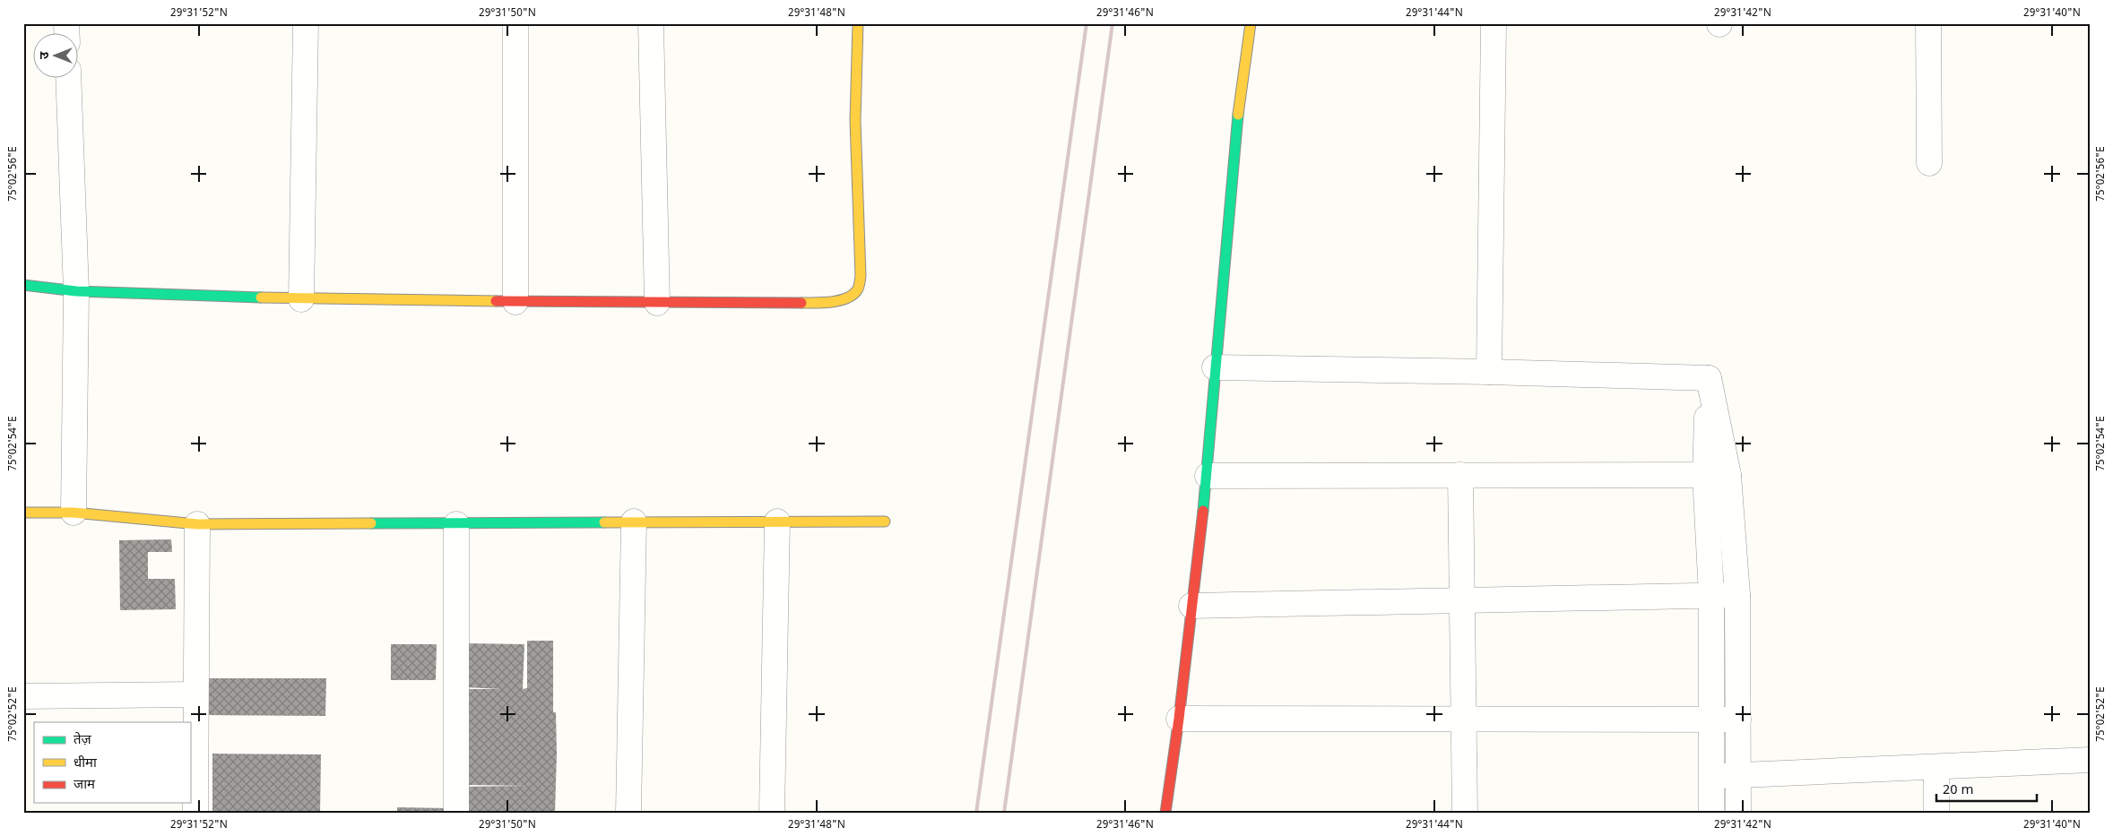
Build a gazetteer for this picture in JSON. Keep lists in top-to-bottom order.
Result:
{
  "legend": ["तेज़", "धीमा", "जाम"],
  "scale_bar": "20 m",
  "north": "left",
  "coordinates": [
    "29°31'52\"N",
    "29°31'50\"N",
    "29°31'48\"N",
    "29°31'46\"N",
    "29°31'44\"N",
    "29°31'42\"N",
    "29°31'40\"N",
    "75°02'56\"E",
    "75°02'54\"E",
    "75°02'52\"E"
  ]
}
